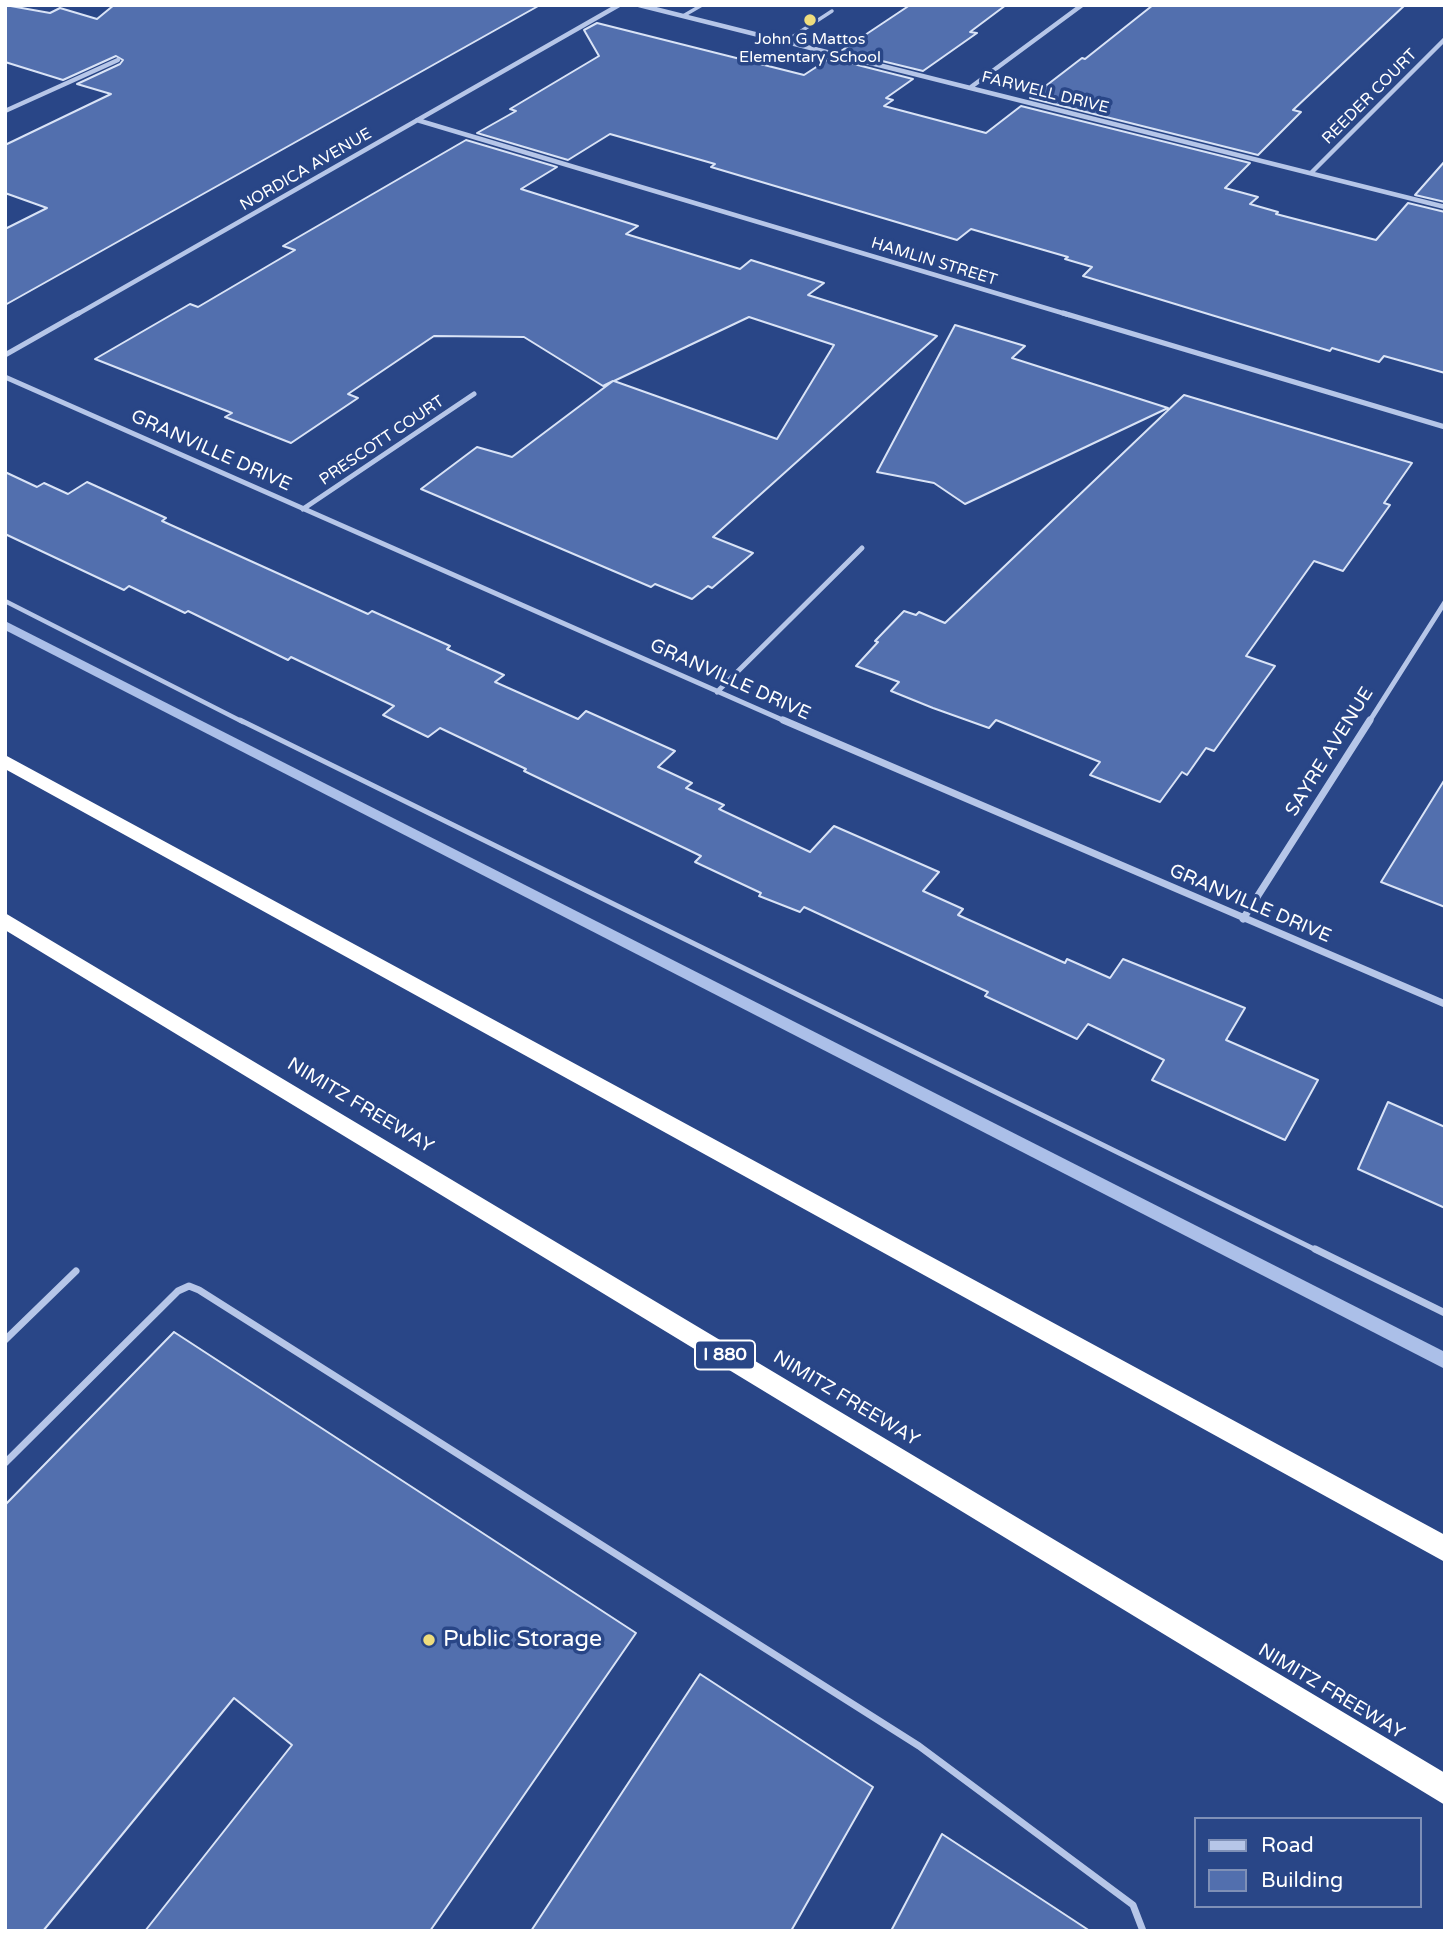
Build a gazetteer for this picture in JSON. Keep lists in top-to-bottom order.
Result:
{
  "streets": {
    "highway": ["NIMITZ FREEWAY", "I 880"],
    "street": [
      "FARWELL DRIVE",
      "REEDER COURT",
      "NORDICA AVENUE",
      "HAMLIN STREET",
      "PRESCOTT COURT",
      "GRANVILLE DRIVE",
      "SAYRE AVENUE"
    ]
  },
  "crossings": [
    ["FARWELL DRIVE", "REEDER COURT"],
    ["NORDICA AVENUE", "HAMLIN STREET"],
    ["PRESCOTT COURT", "GRANVILLE DRIVE"],
    ["GRANVILLE DRIVE", "SAYRE AVENUE"]
  ],
  "places": ["John G Mattos Elementary School", "Public Storage"],
  "legend": ["Road", "Building"]
}
